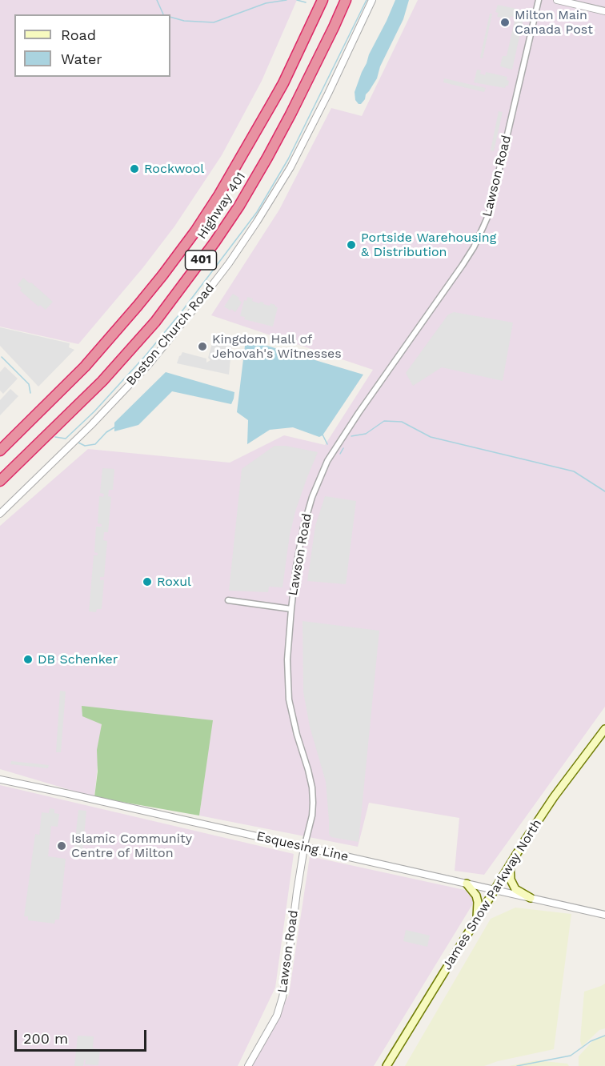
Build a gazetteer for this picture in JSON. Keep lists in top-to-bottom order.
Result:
{
  "streets": {
    "highway": ["Highway 401", "401"],
    "main road": ["James Snow Parkway North"],
    "street": ["Lawson Road", "Boston Church Road", "Esquesing Line"]
  },
  "crossings": [
    ["Lawson Road", "Esquesing Line"],
    ["Esquesing Line", "James Snow Parkway North"]
  ],
  "places": [
    "Milton Main Canada Post",
    "Rockwool",
    "Portside Warehousing & Distribution",
    "Kingdom Hall of Jehovah's Witnesses",
    "Roxul",
    "DB Schenker",
    "Islamic Community Centre of Milton"
  ],
  "legend": ["Road", "Water"],
  "scale_bar": "200 m"
}
